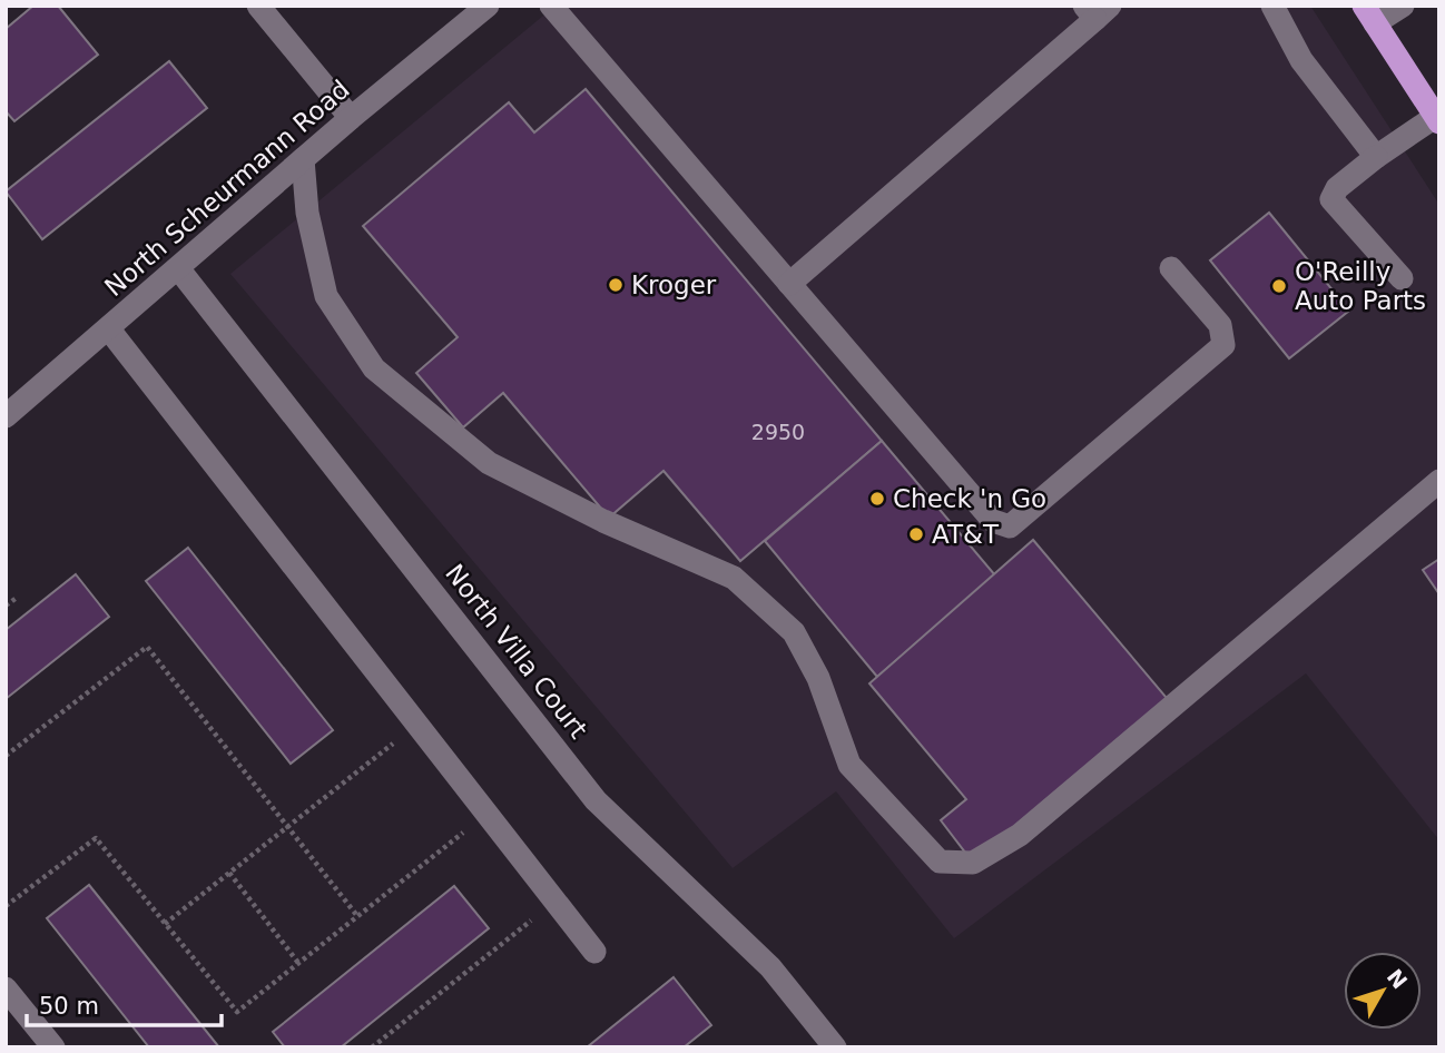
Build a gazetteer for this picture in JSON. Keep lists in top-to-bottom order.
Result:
{
  "streets": {
    "street": ["North Scheurmann Road", "North Villa Court"]
  },
  "crossings": [
    ["North Scheurmann Road", "North Villa Court"]
  ],
  "places": [
    "Kroger",
    "O'Reilly Auto Parts",
    "Check 'n Go",
    "AT&T"
  ],
  "house_numbers": ["2950"],
  "scale_bar": "50 m",
  "north": "top right"
}
